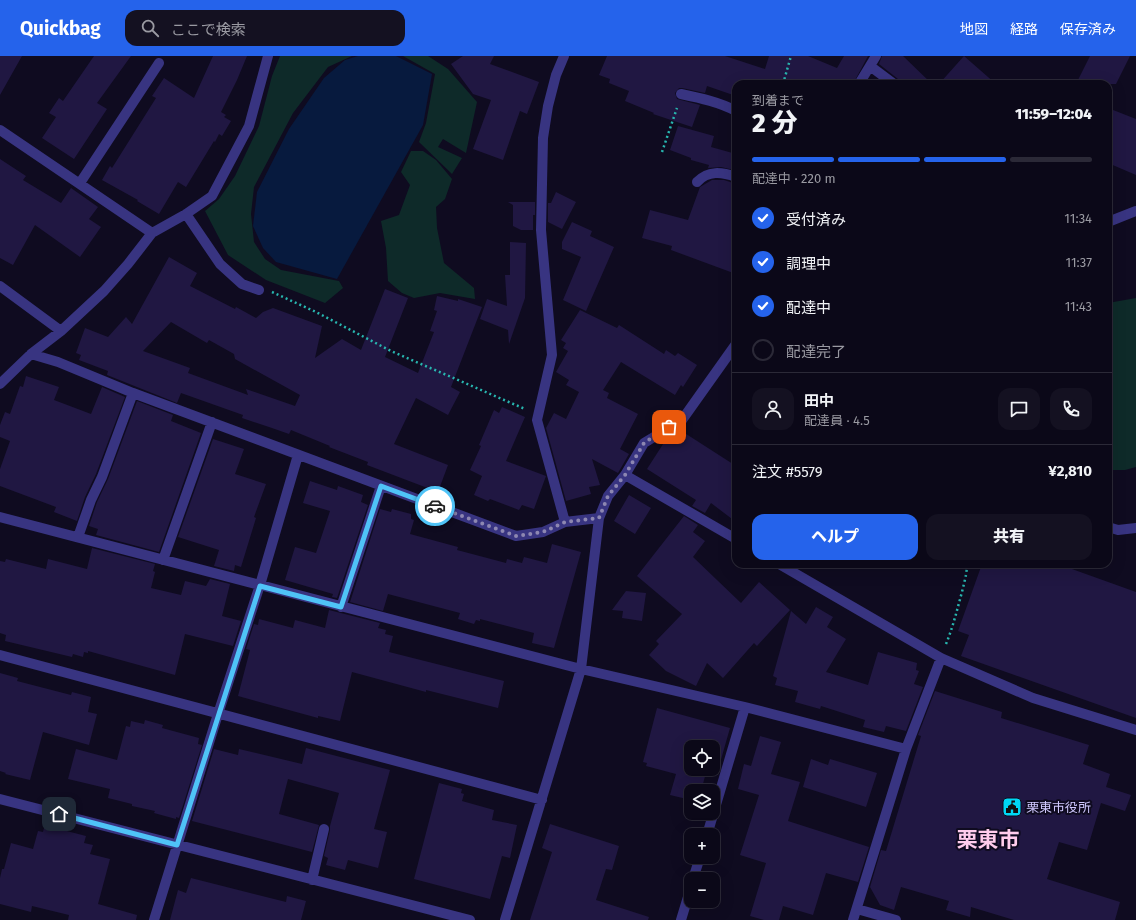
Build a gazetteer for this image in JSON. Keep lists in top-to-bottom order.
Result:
{
  "districts": ["栗東市"],
  "places": {
    "public building": ["栗東市役所"]
  },
  "page": {
    "header": "Quickbag",
    "search": "ここで検索",
    "nav": ["地図", "経路", "保存済み"],
    "heading": ["2 分", "到着まで", "11:59–12:04"],
    "panel": [
      "田中",
      "配達員 · 4.5",
      "注文 #5579",
      "¥2,810"
    ],
    "bar": "配達中 · 220 m",
    "list": [
      ["受付済み", "11:34"],
      ["調理中", "11:37"],
      ["配達中", "11:43"],
      "配達完了"
    ],
    "buttons": ["ヘルプ", "共有"],
    "map_buttons": ["+", "−"]
  }
}
